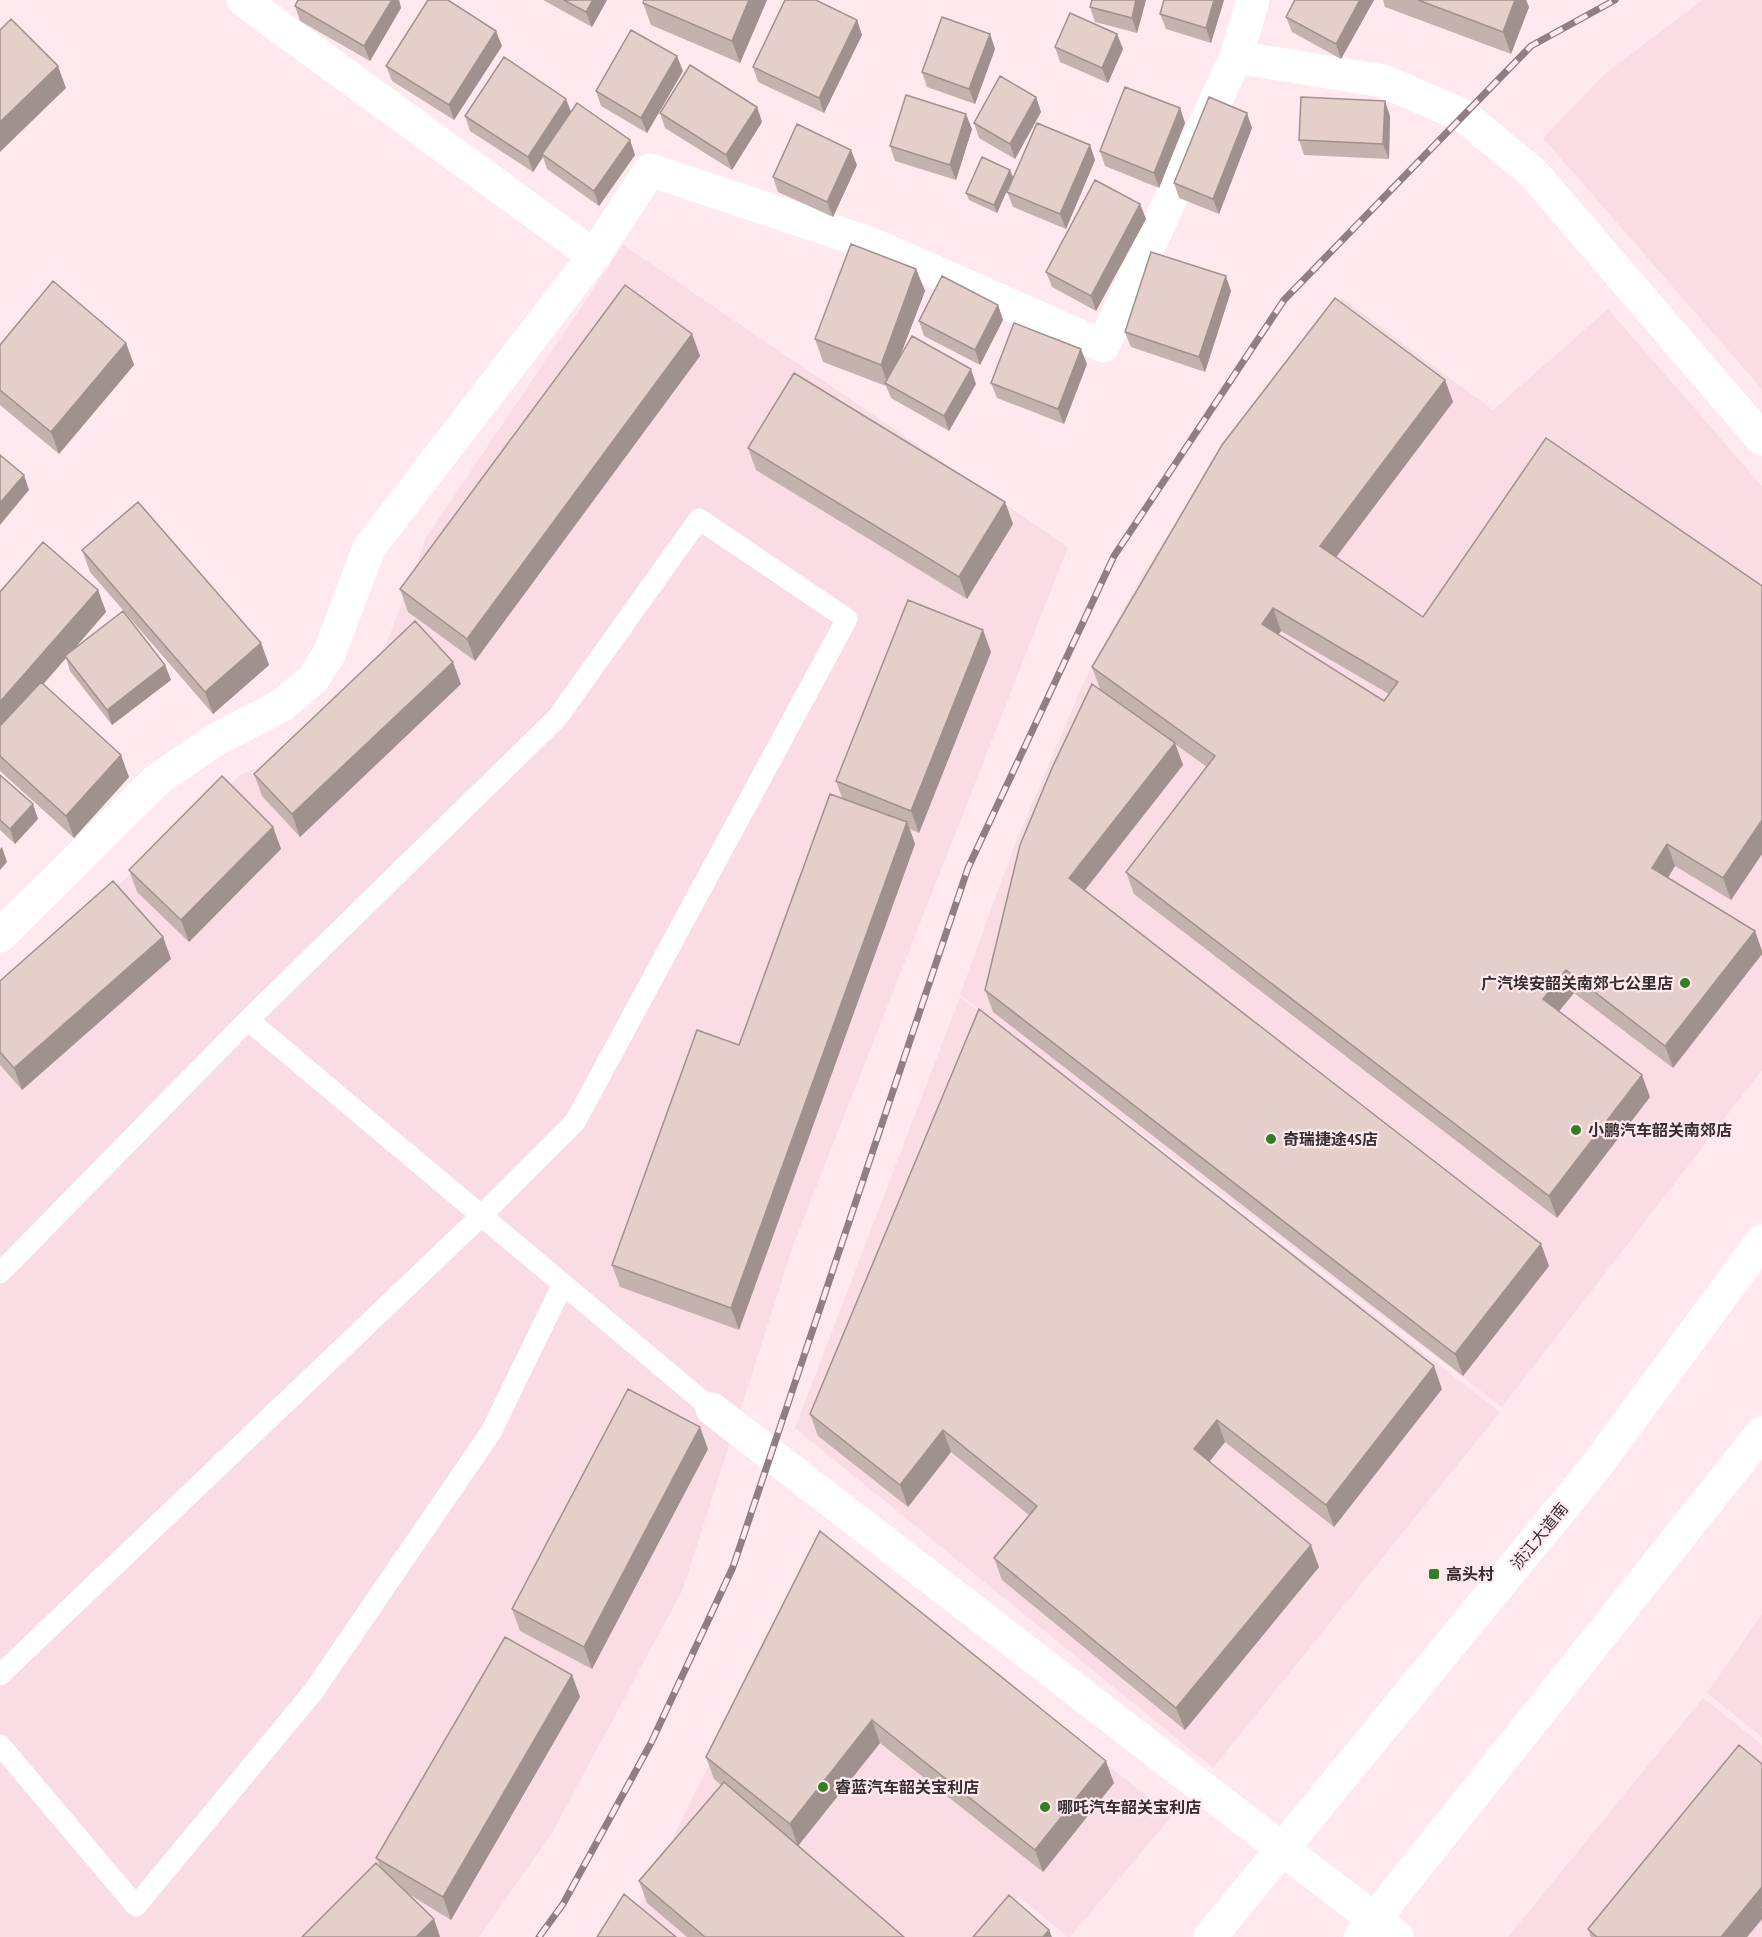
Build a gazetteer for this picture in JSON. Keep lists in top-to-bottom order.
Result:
{
  "streets": {
    "street": ["浈江大道南"]
  },
  "places": {
    "other": [
      "广汽埃安韶关南郊七公里店",
      "小鹏汽车韶关南郊店",
      "奇瑞捷途4S店",
      "睿蓝汽车韶关宝利店",
      "哪吒汽车韶关宝利店"
    ],
    "transit": ["高头村"]
  }
}
